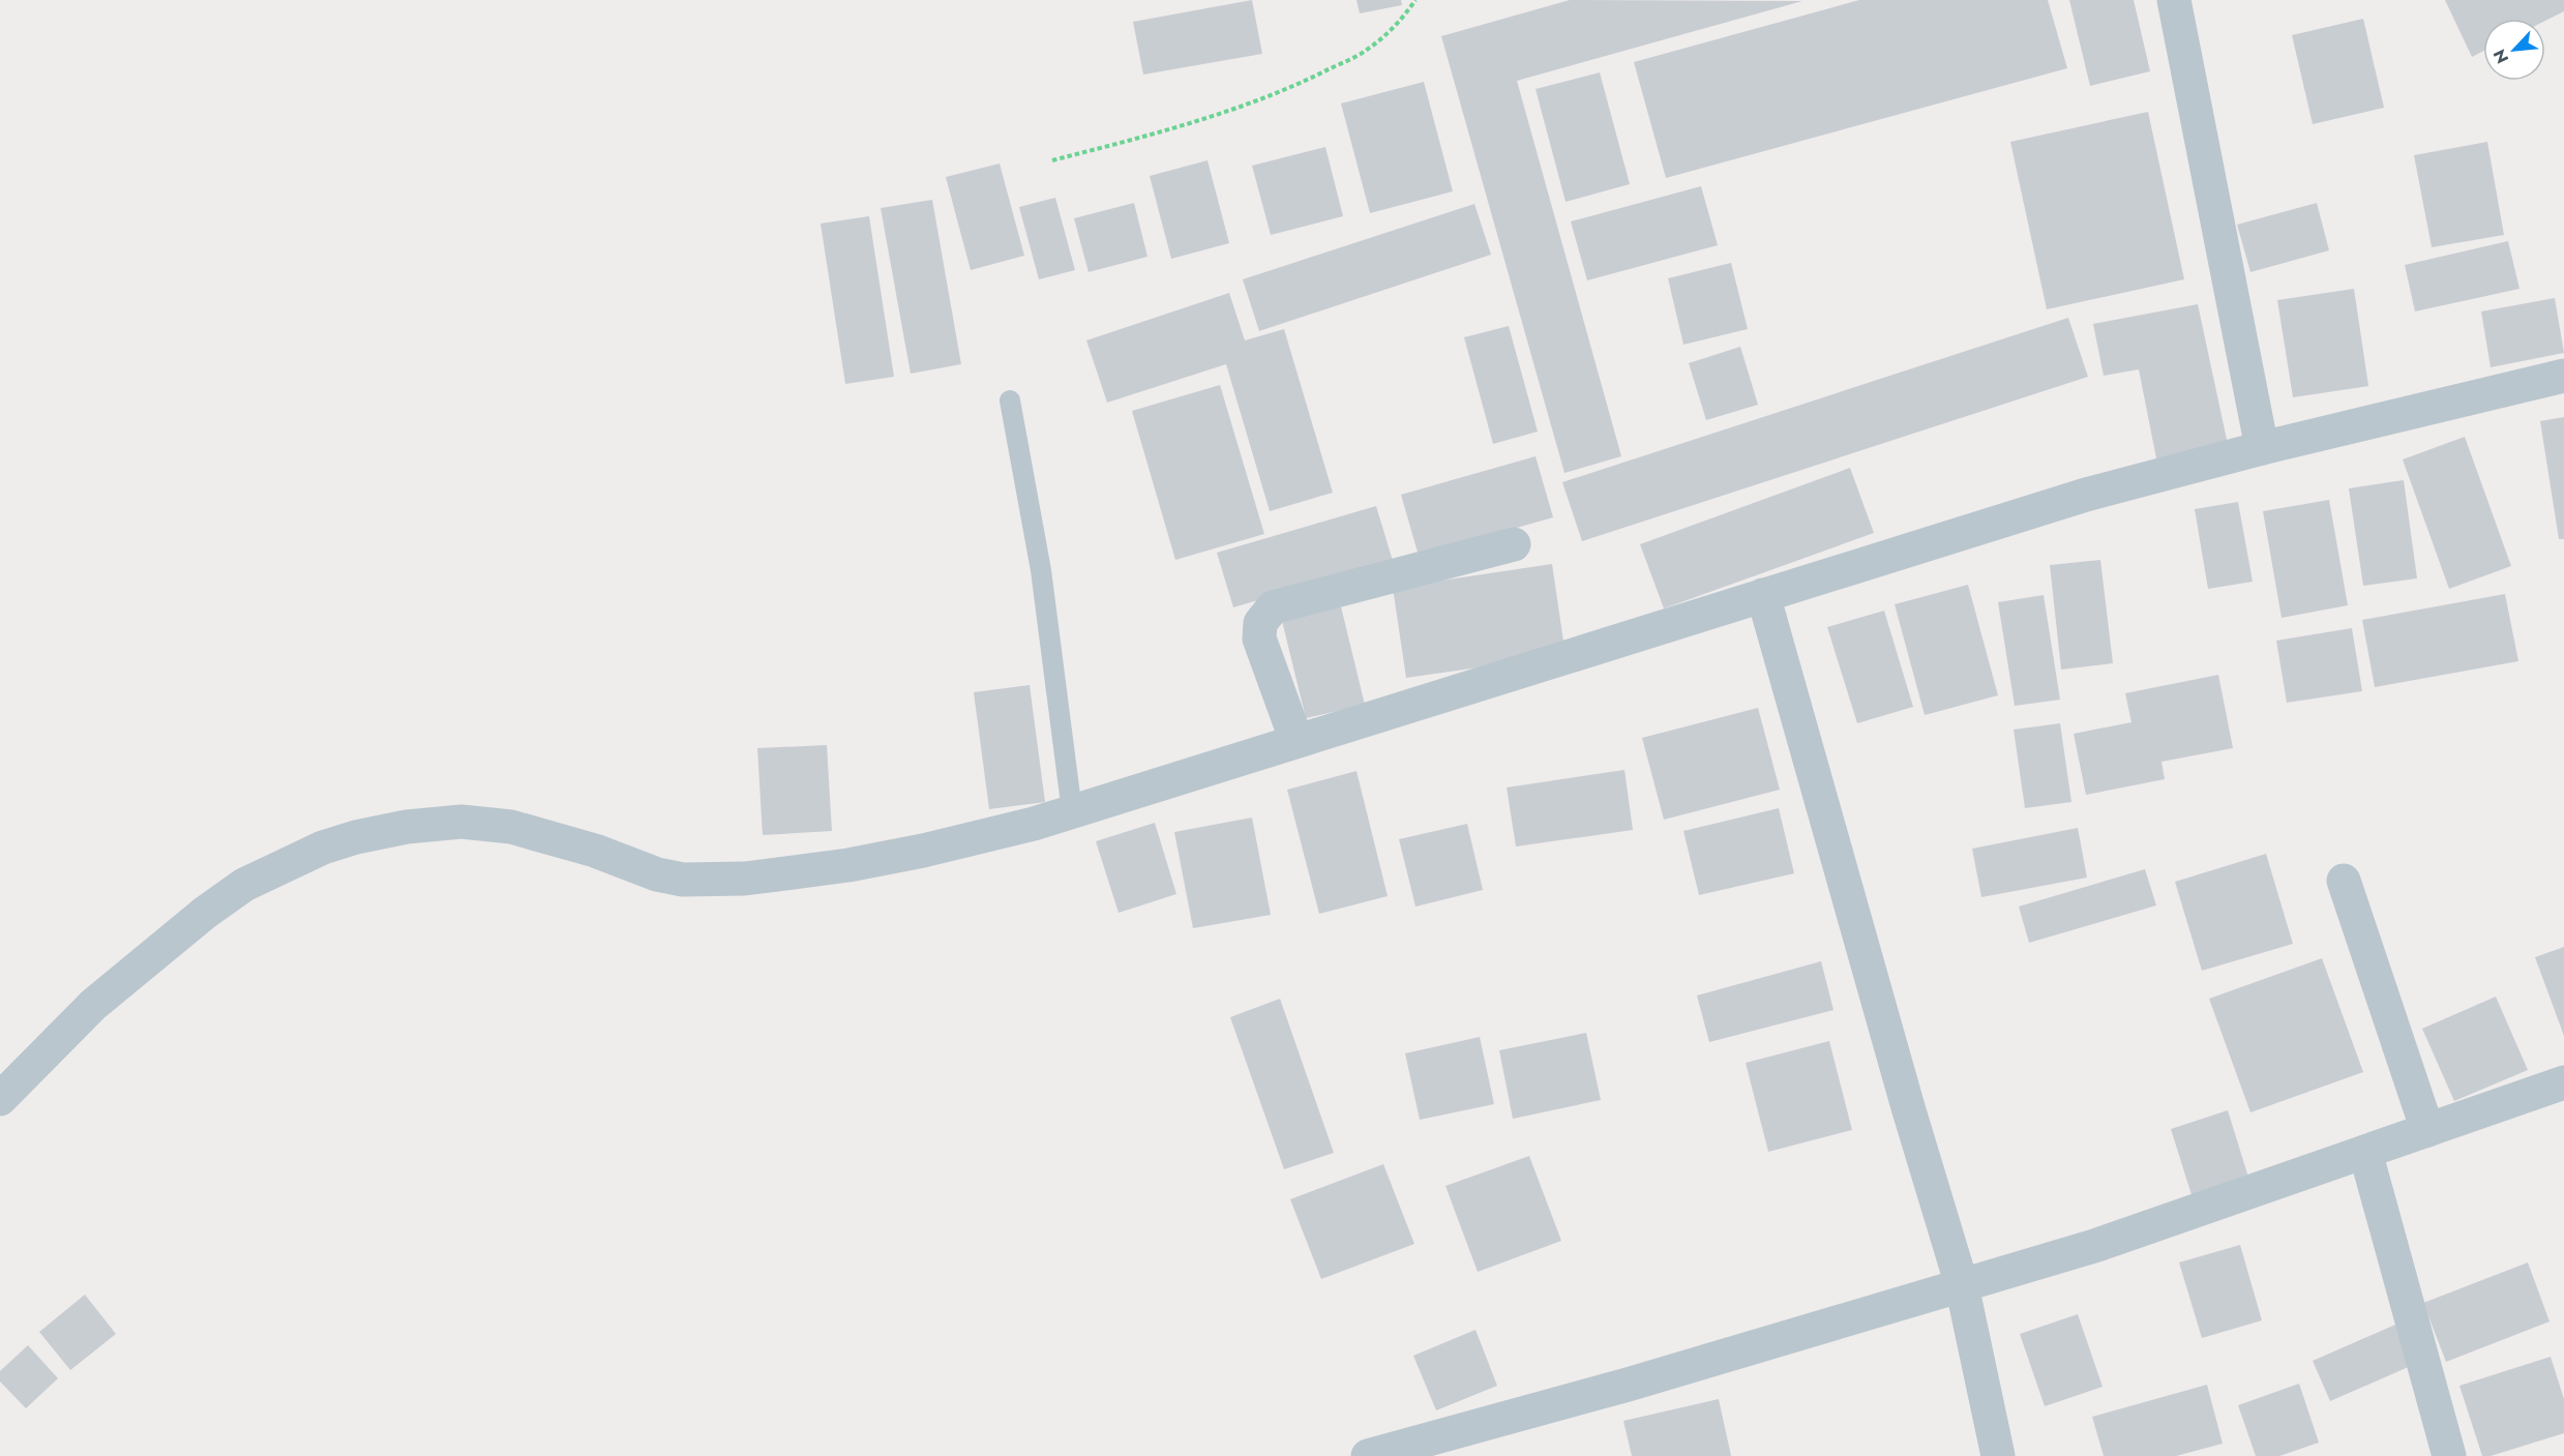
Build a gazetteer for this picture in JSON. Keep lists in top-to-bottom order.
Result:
{
  "north": "bottom left"
}
